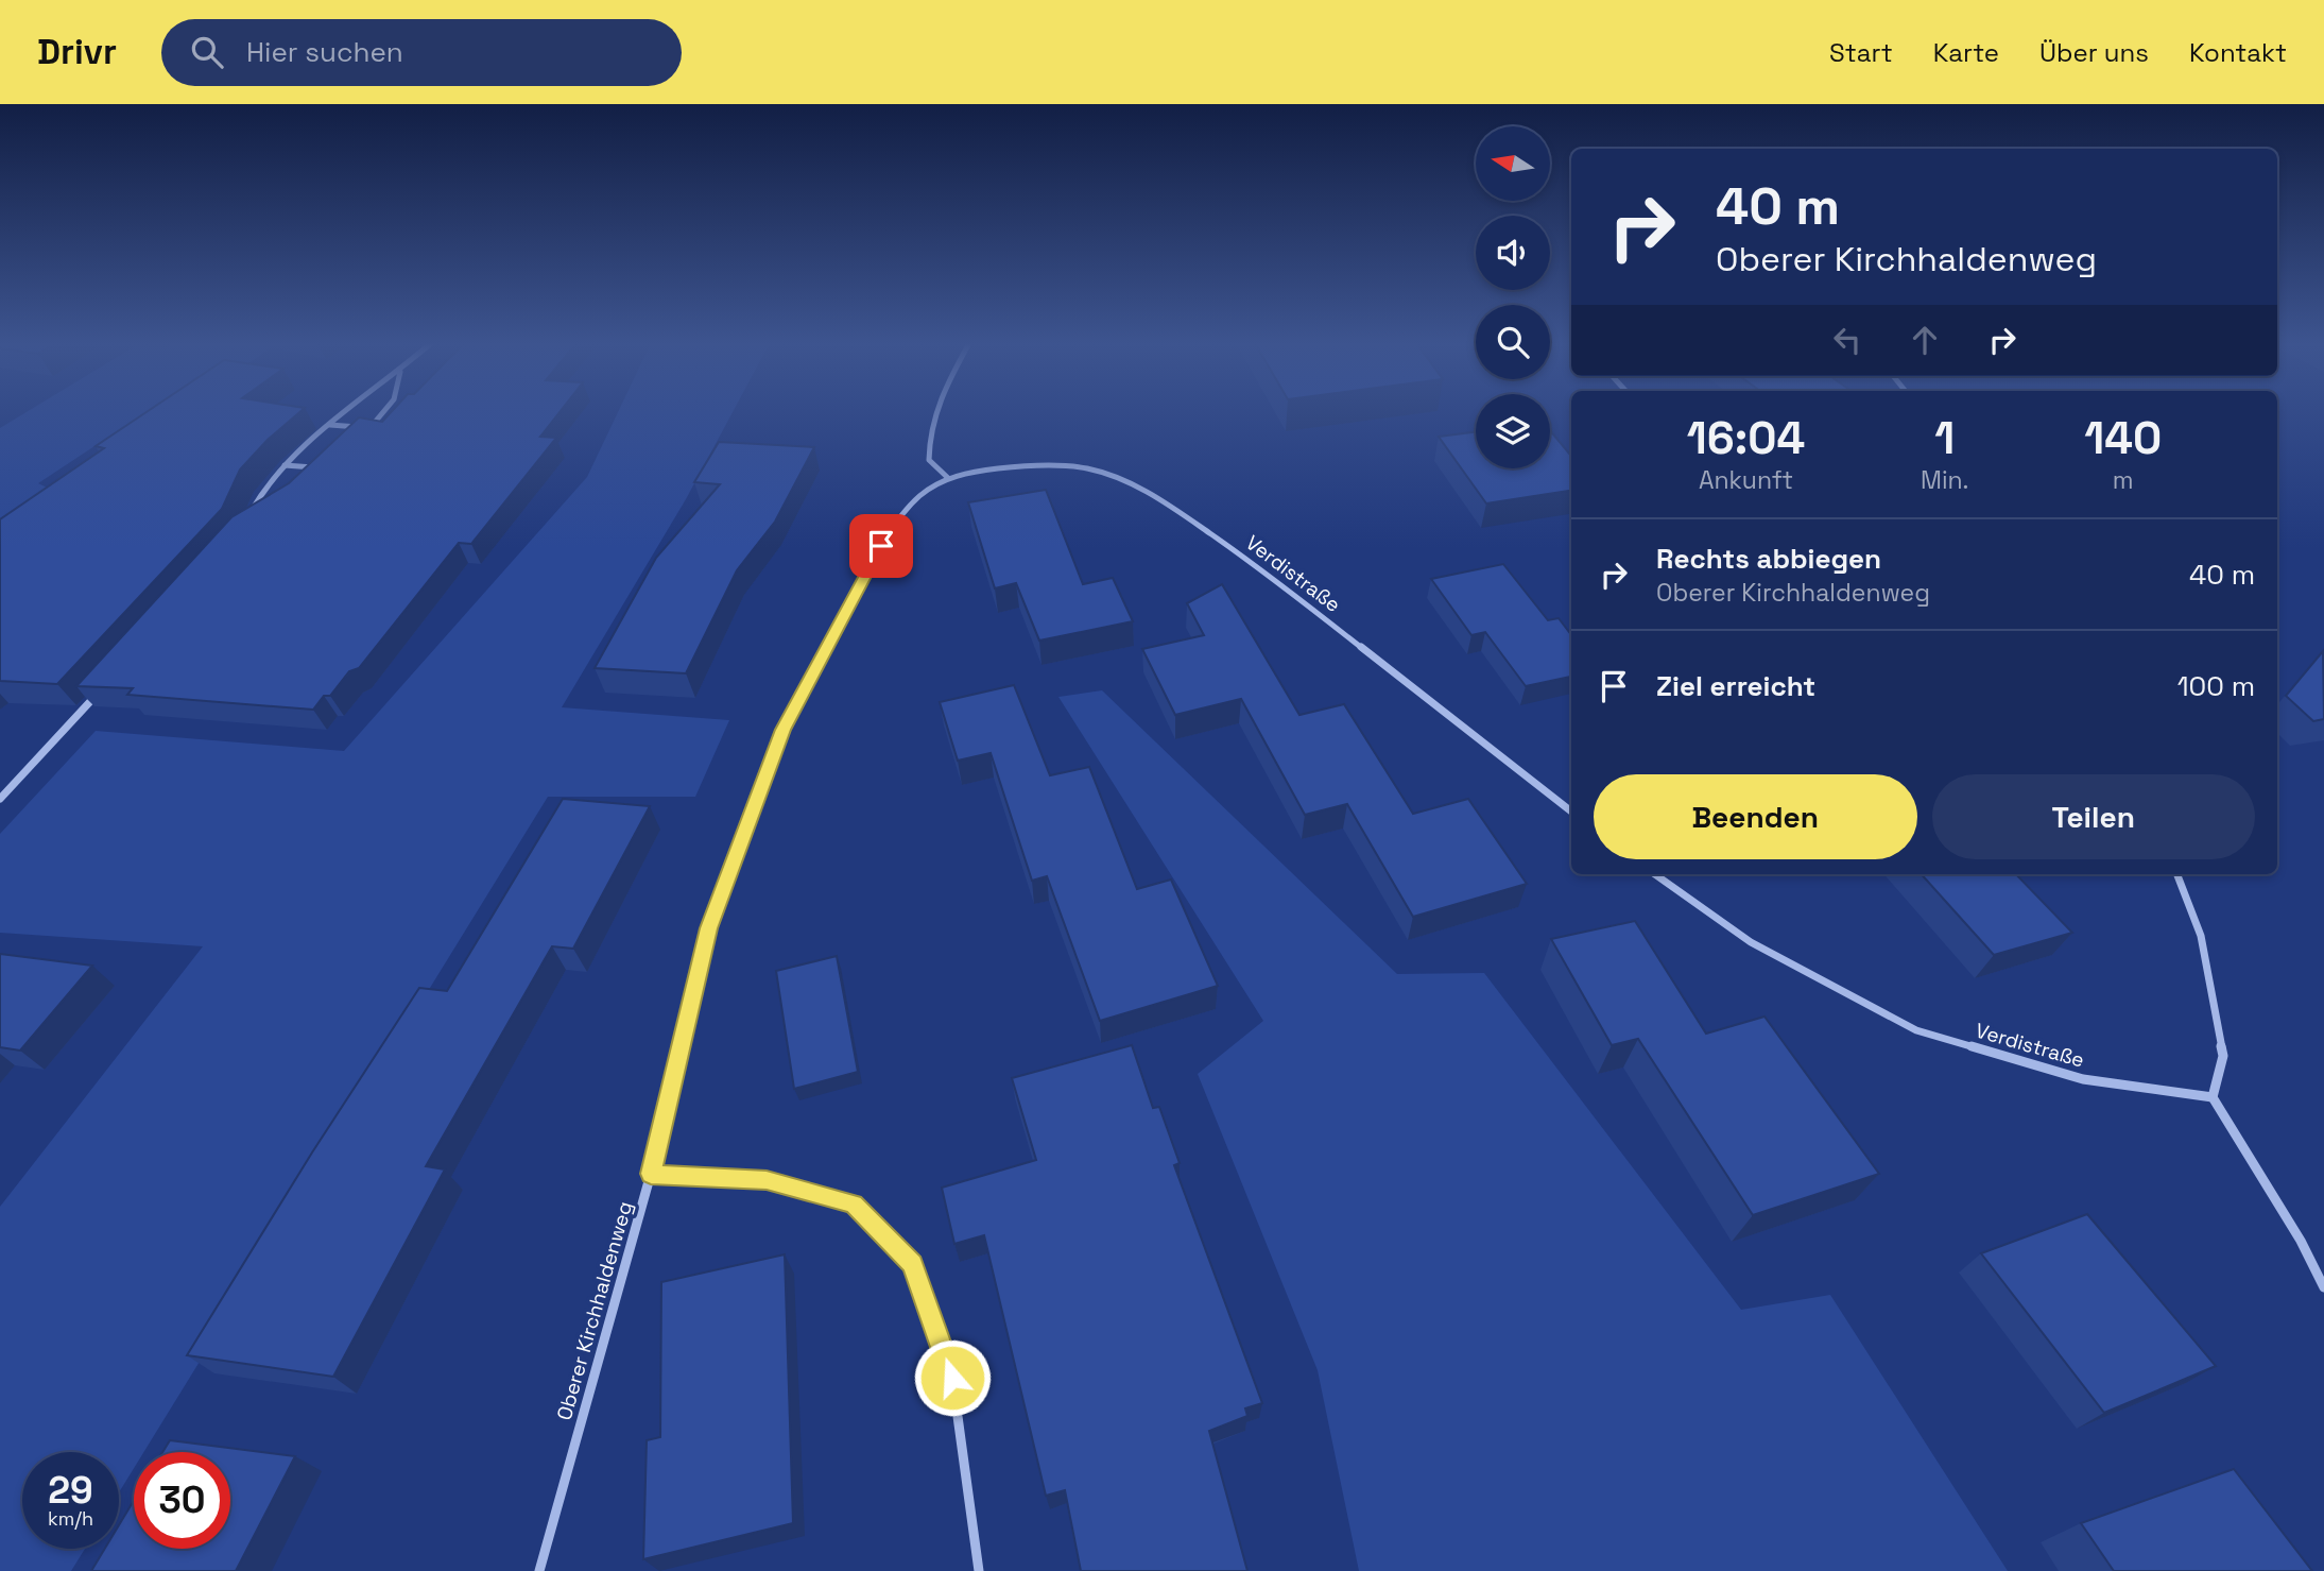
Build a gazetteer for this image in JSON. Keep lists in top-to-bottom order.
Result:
{
  "streets": {
    "street": ["Verdistraße", "Oberer Kirchhaldenweg"]
  },
  "crossings": [
    ["Verdistraße", "Oberer Kirchhaldenweg"]
  ],
  "north": "left",
  "page": {
    "header": "Drivr",
    "search": "Hier suchen",
    "nav": [
      "Start",
      "Karte",
      "Über uns",
      "Kontakt"
    ],
    "turn": ["40 m", "Oberer Kirchhaldenweg"],
    "eta": [
      "16:04",
      "Ankunft",
      "1",
      "Min.",
      "140",
      "m"
    ],
    "list": [
      {
        "name": "Rechts abbiegen",
        "note": "Oberer Kirchhaldenweg",
        "value": "40 m"
      },
      {
        "name": "Ziel erreicht",
        "value": "100 m"
      }
    ],
    "buttons": ["Beenden", "Teilen"],
    "speed": "29 km/h",
    "limit": "30"
  }
}
